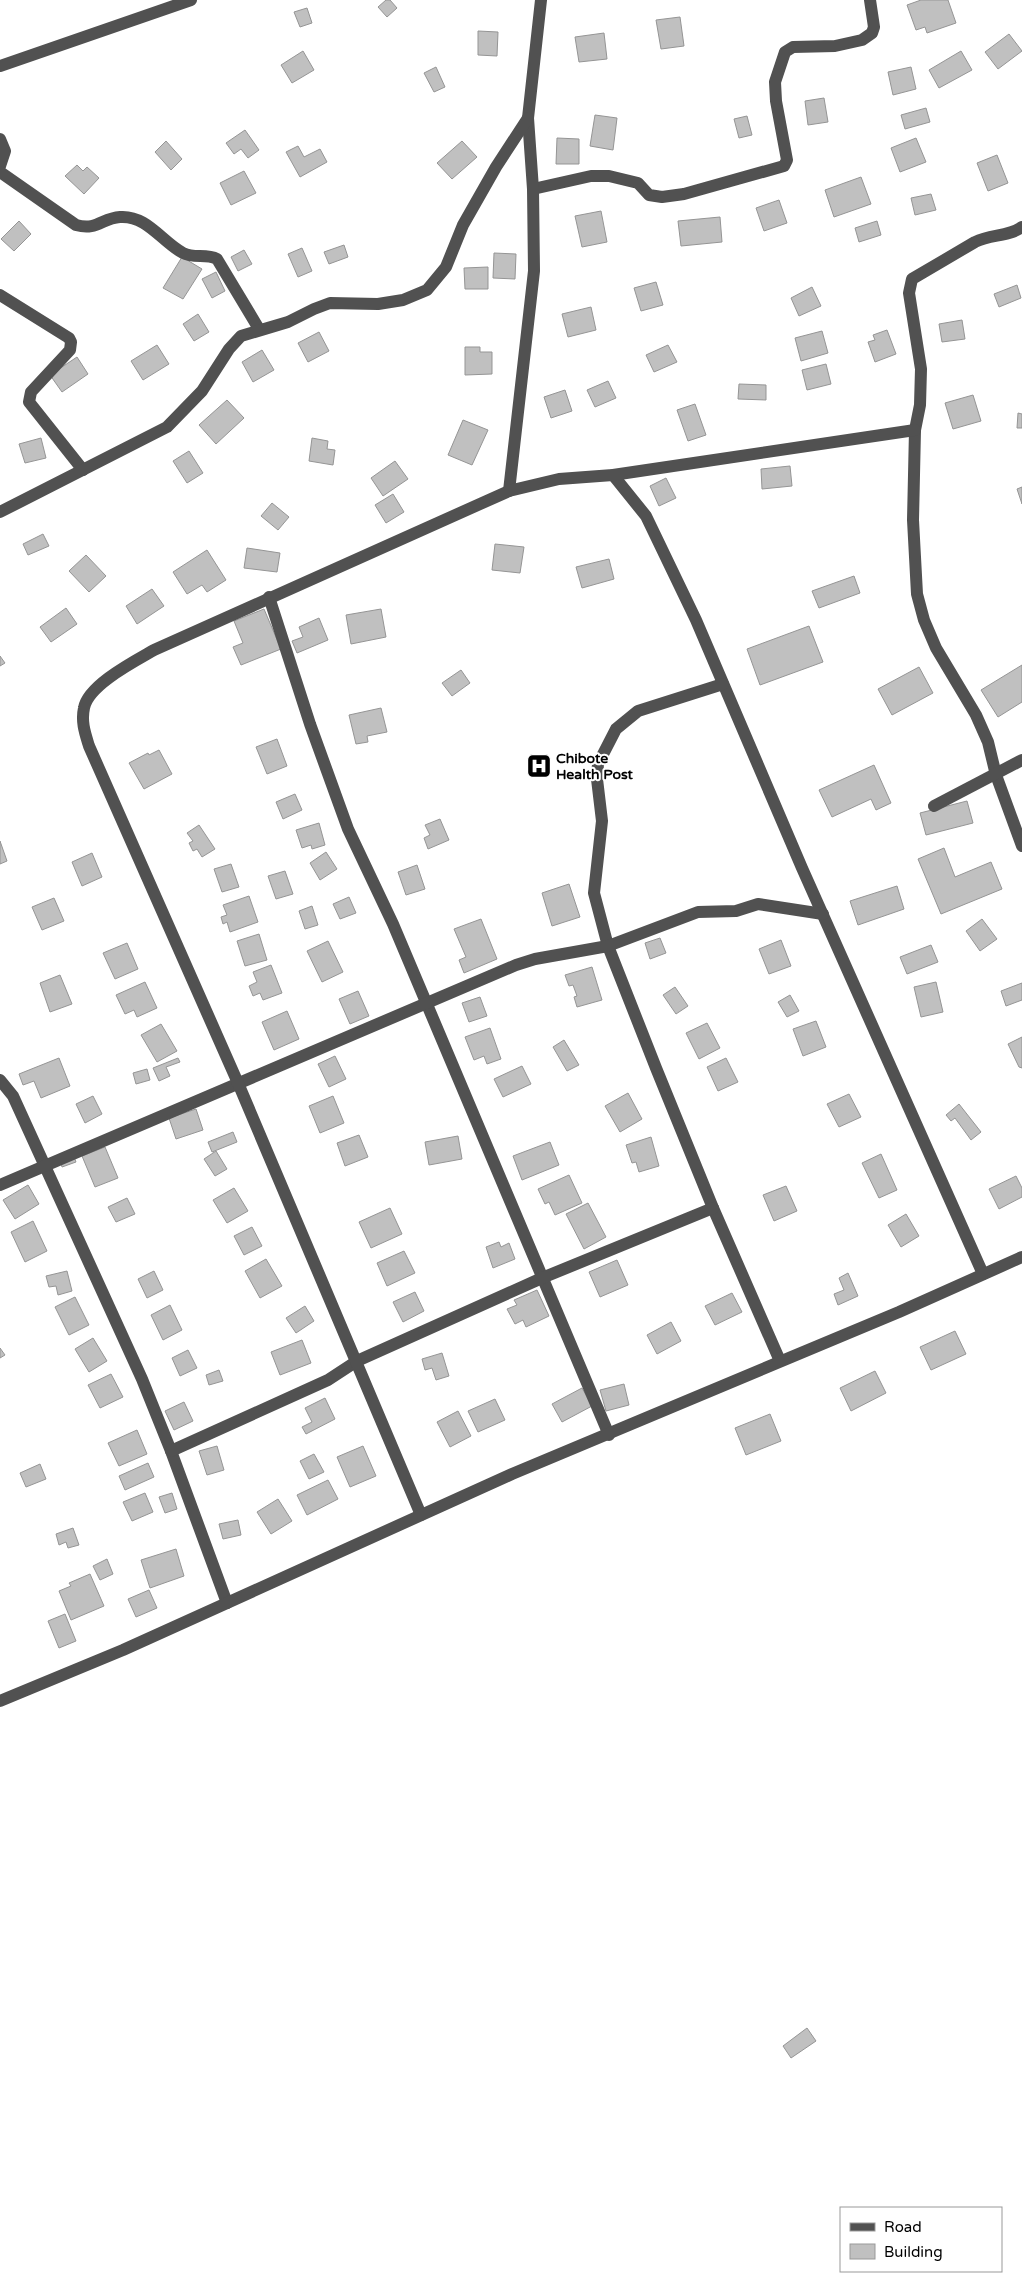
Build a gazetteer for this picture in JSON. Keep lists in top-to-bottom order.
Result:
{
  "places": {
    "hospital": ["Chibote Health Post"]
  },
  "legend": ["Road", "Building"]
}
